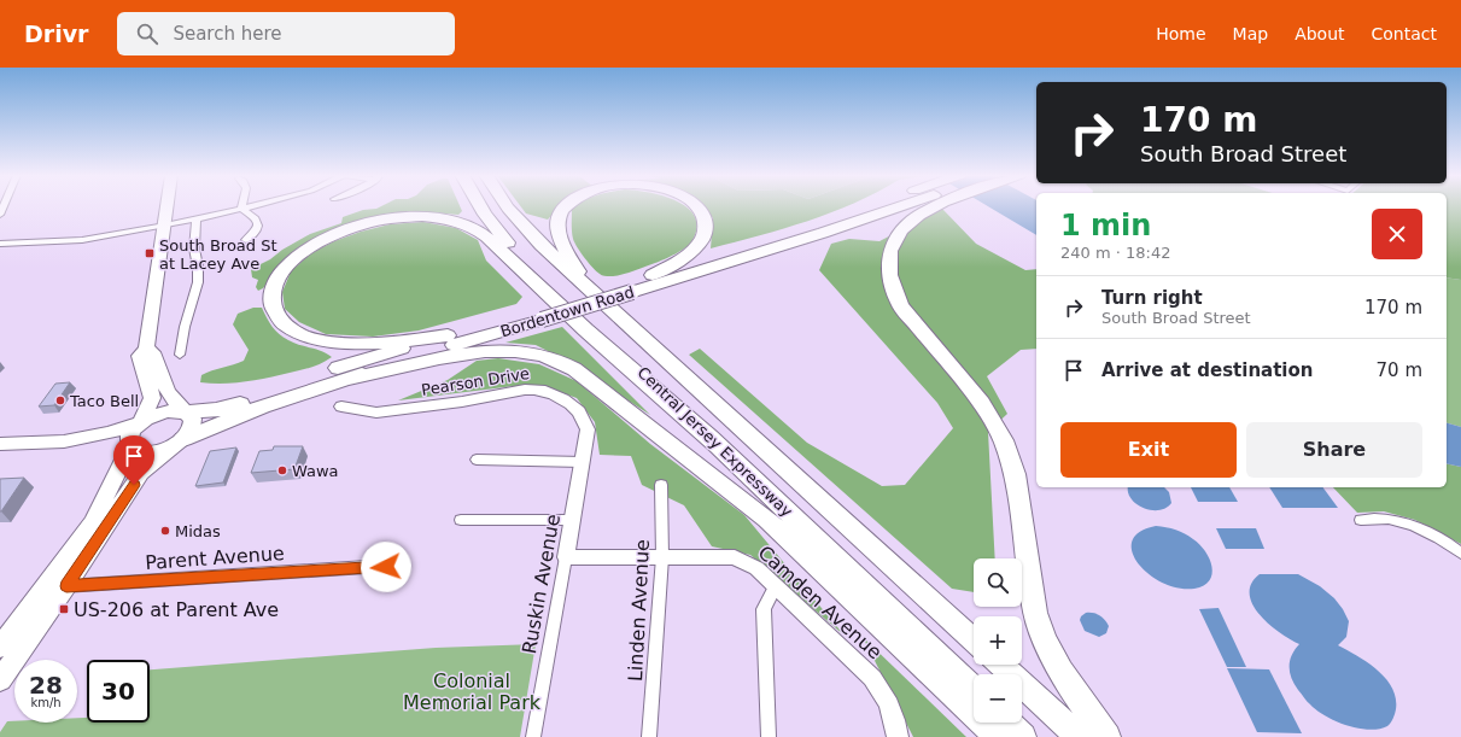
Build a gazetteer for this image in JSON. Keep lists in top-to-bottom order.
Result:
{
  "streets": {
    "highway": ["Bordentown Road", "Central Jersey Expressway"],
    "street": [
      "Pearson Drive",
      "Parent Avenue",
      "Ruskin Avenue",
      "Camden Avenue",
      "Linden Avenue"
    ]
  },
  "crossings": [
    ["Pearson Drive", "Ruskin Avenue"],
    ["Ruskin Avenue", "Camden Avenue"],
    ["Camden Avenue", "Linden Avenue"]
  ],
  "parks": ["Colonial Memorial Park"],
  "places": {
    "transit": ["South Broad St at Lacey Ave", "US-206 at Parent Ave"],
    "other": ["Taco Bell", "Wawa", "Midas"]
  },
  "page": {
    "header": "Drivr",
    "search": "Search here",
    "nav": [
      "Home",
      "Map",
      "About",
      "Contact"
    ],
    "turn": ["170 m", "South Broad Street"],
    "heading": ["1 min", "240 m · 18:42"],
    "list": [
      {
        "name": "Turn right",
        "note": "South Broad Street",
        "value": "170 m"
      },
      {
        "name": "Arrive at destination",
        "value": "70 m"
      }
    ],
    "buttons": ["Exit", "Share"],
    "map_buttons": ["+", "−"],
    "speed": "28 km/h",
    "limit": "30"
  }
}
